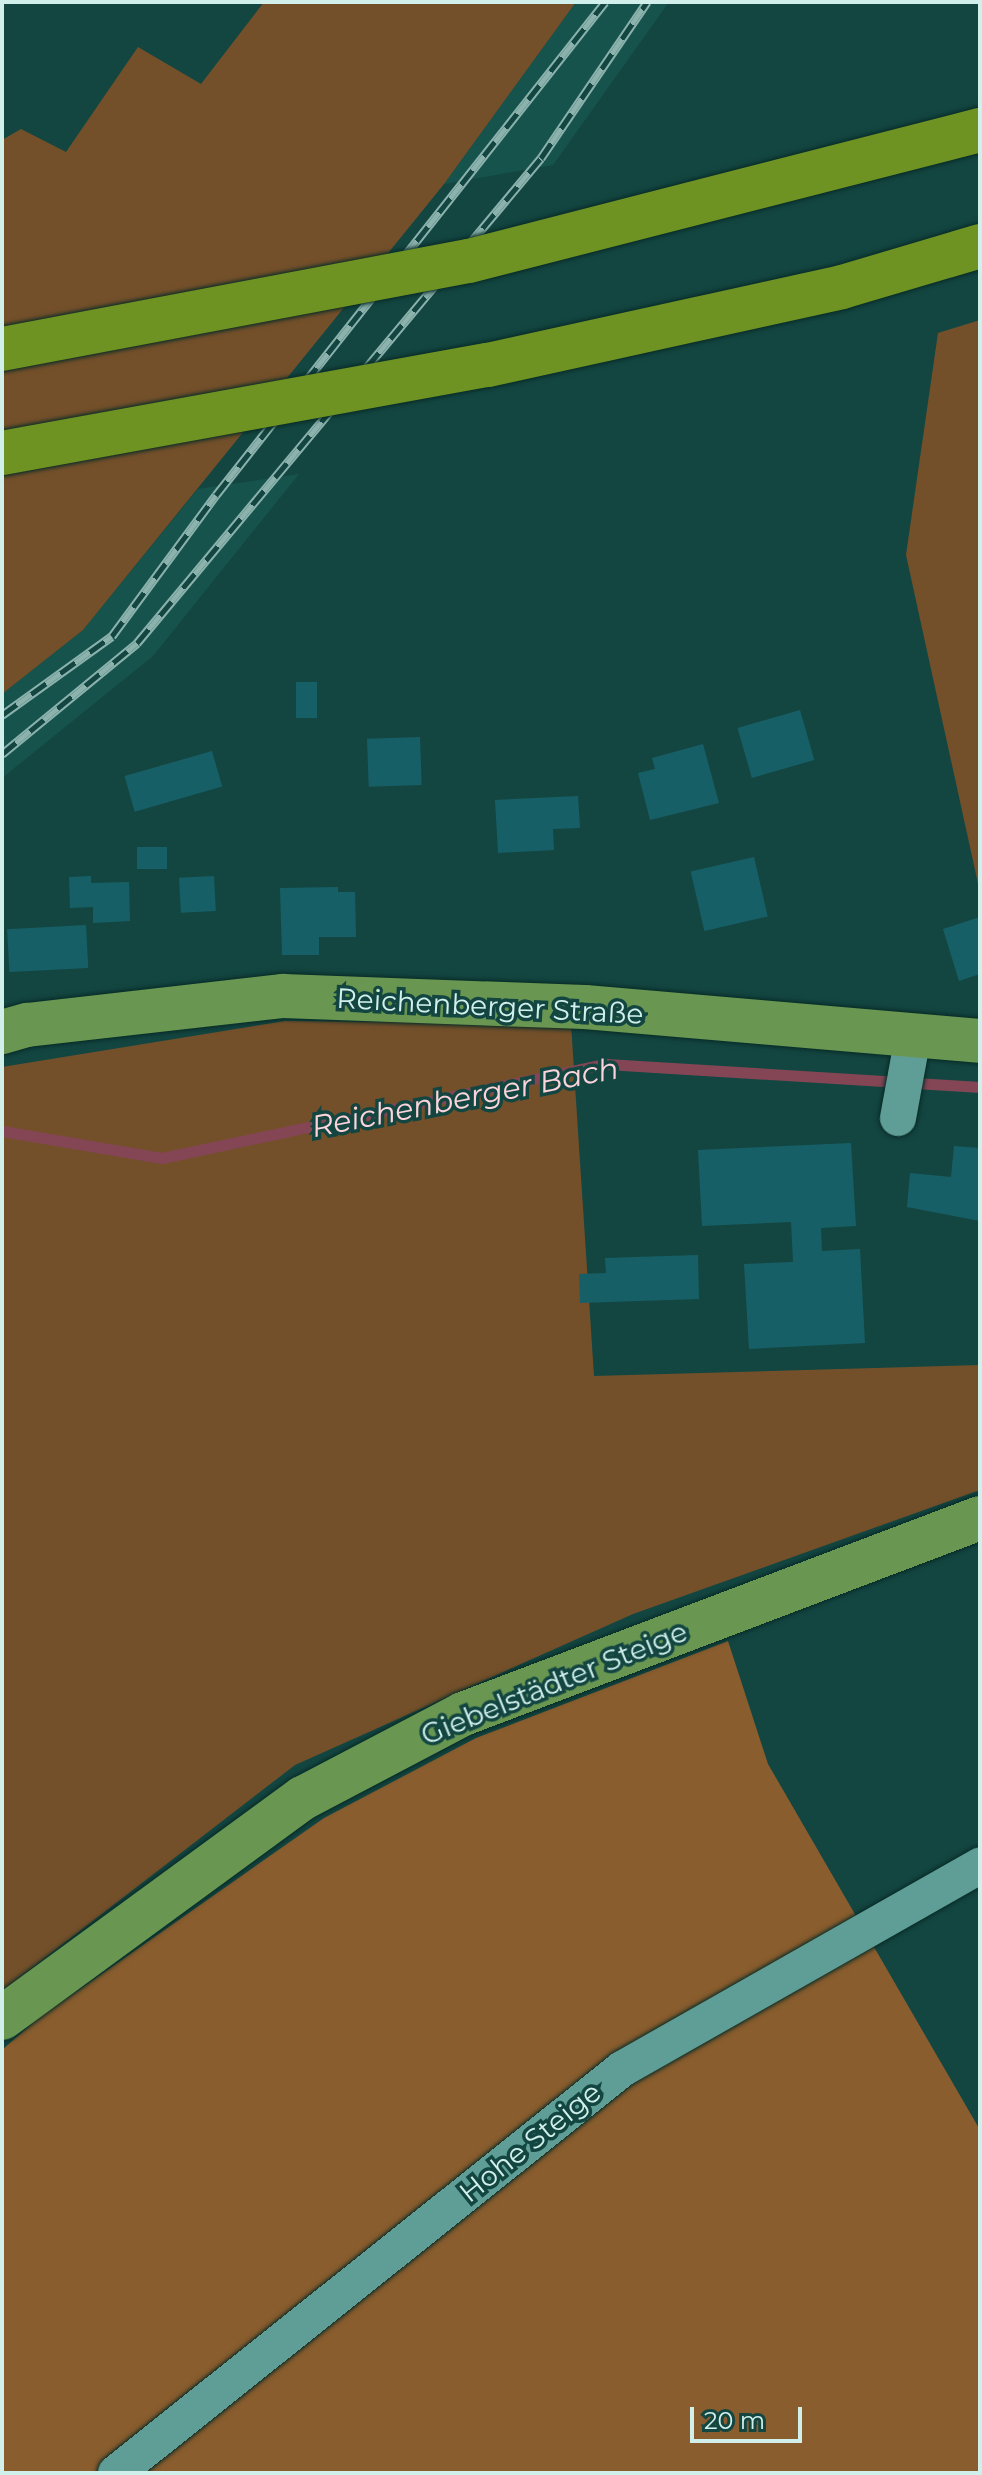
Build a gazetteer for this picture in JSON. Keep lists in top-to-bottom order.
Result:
{
  "streets": {
    "main road": ["Reichenberger Straße", "Giebelstädter Steige"],
    "lane": ["Hohe Steige"]
  },
  "water": ["Reichenberger Bach"],
  "scale_bar": "20 m"
}
